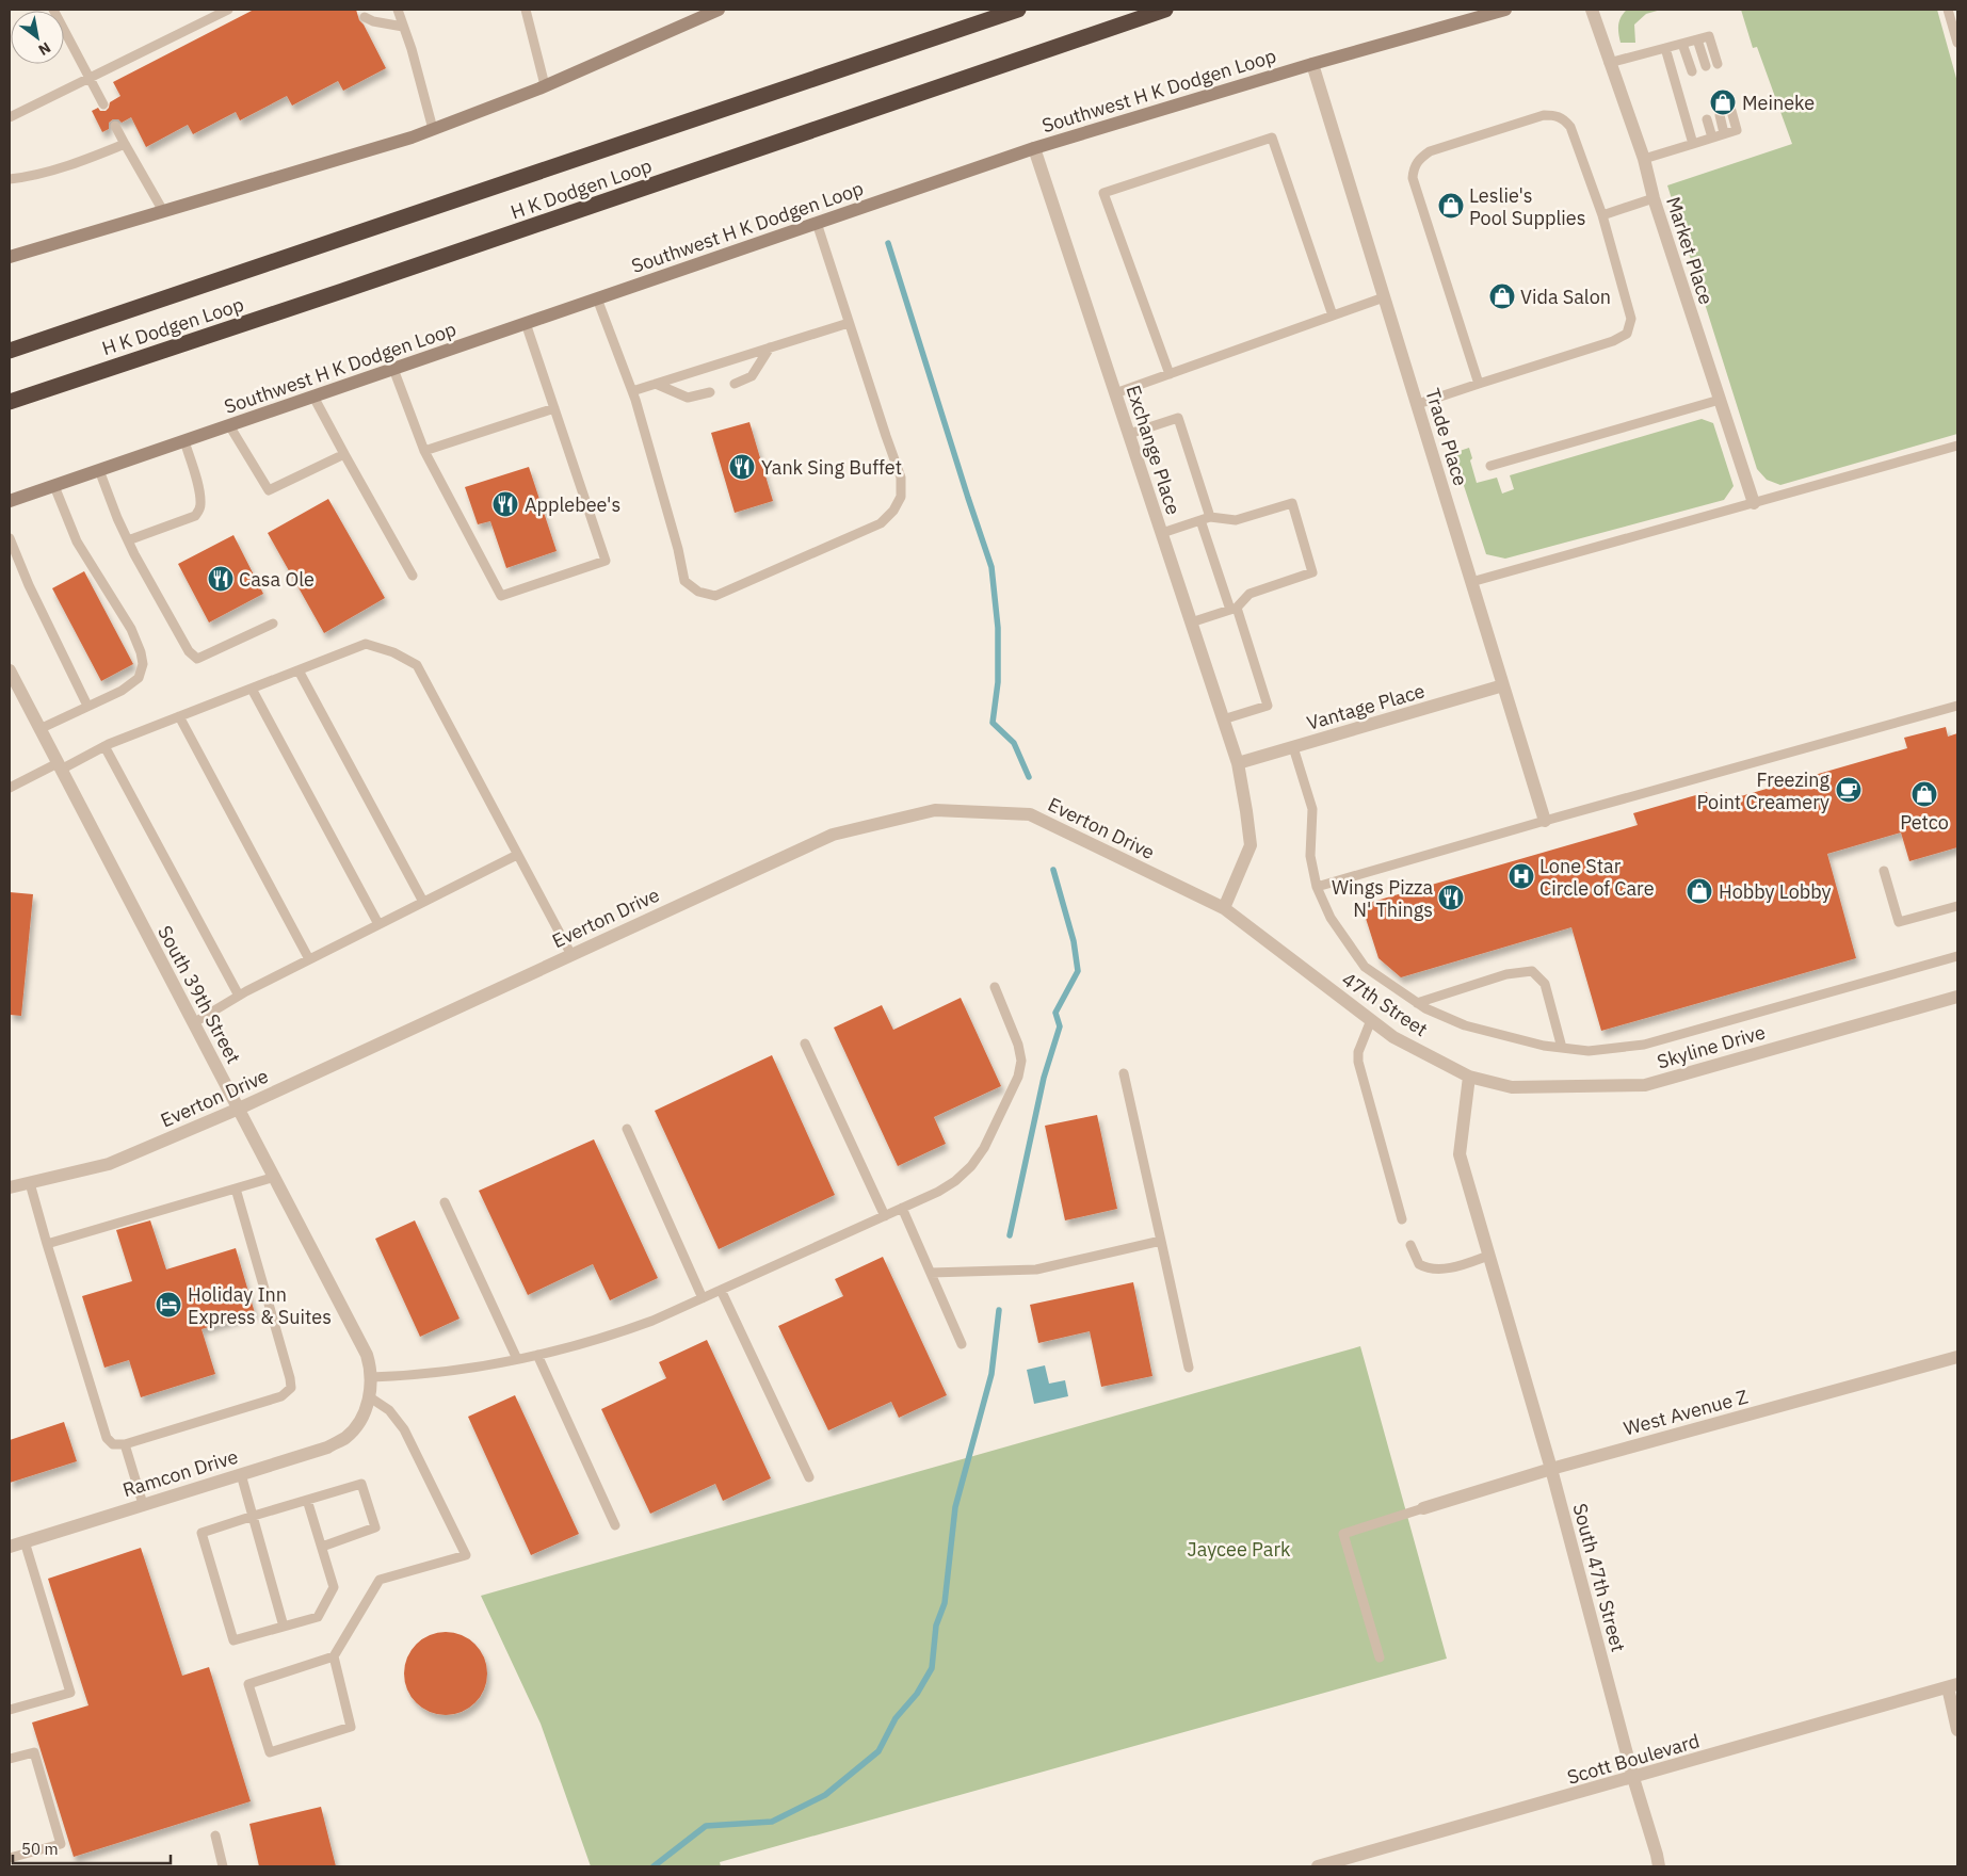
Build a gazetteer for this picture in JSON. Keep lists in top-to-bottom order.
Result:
{
  "streets": {
    "highway": ["H K Dodgen Loop"],
    "main road": ["Southwest H K Dodgen Loop"],
    "street": [
      "Market Place",
      "Trade Place",
      "Exchange Place",
      "Vantage Place",
      "Everton Drive",
      "South 39th Street",
      "47th Street",
      "Skyline Drive",
      "West Avenue Z",
      "Ramcon Drive",
      "South 47th Street",
      "Scott Boulevard"
    ]
  },
  "crossings": [
    ["Southwest H K Dodgen Loop", "Trade Place"],
    ["Southwest H K Dodgen Loop", "Exchange Place"],
    ["Trade Place", "Vantage Place"],
    ["Exchange Place", "Vantage Place"],
    ["Everton Drive", "South 39th Street"],
    ["Everton Drive", "47th Street"],
    ["South 39th Street", "Ramcon Drive"],
    ["47th Street", "Skyline Drive"],
    ["West Avenue Z", "South 47th Street"],
    ["South 47th Street", "Scott Boulevard"]
  ],
  "parks": ["Jaycee Park"],
  "places": {
    "shop": [
      "Meineke",
      "Leslie's Pool Supplies",
      "Vida Salon",
      "Petco",
      "Hobby Lobby"
    ],
    "restaurant": [
      "Yank Sing Buffet",
      "Applebee's",
      "Casa Ole",
      "Wings Pizza N' Things"
    ],
    "cafe": ["Freezing Point Creamery"],
    "hospital": ["Lone Star Circle of Care"],
    "hotel": ["Holiday Inn Express & Suites"]
  },
  "scale_bar": "50 m",
  "north": "bottom right"
}
